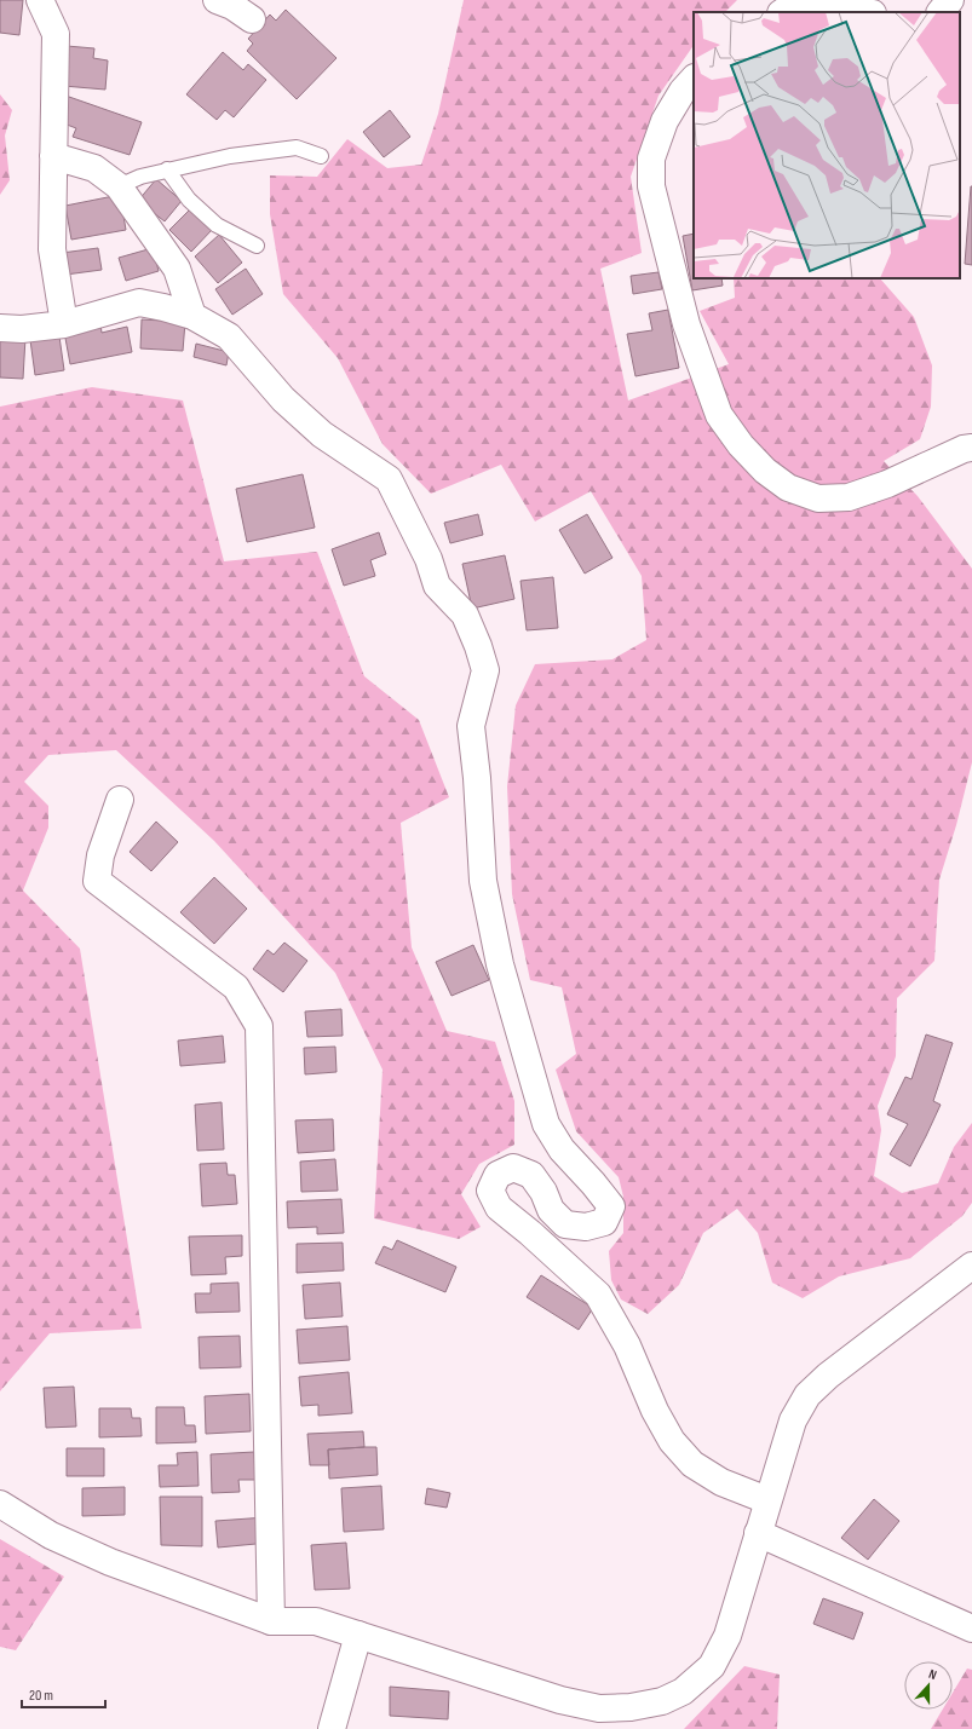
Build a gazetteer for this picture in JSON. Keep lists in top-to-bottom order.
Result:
{
  "scale_bar": "20 m",
  "north": "top"
}
